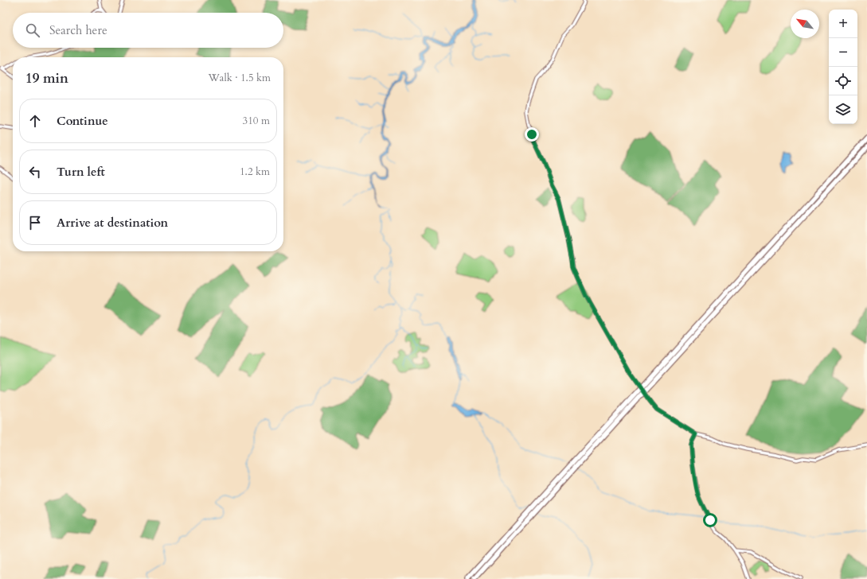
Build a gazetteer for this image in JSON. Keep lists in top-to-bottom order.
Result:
{
  "north": "top left",
  "page": {
    "map_buttons": ["+", "−"],
    "search": "Search here",
    "heading": ["19 min", "Walk · 1.5 km"],
    "list": [
      ["Continue", "310 m"],
      ["Turn left", "1.2 km"],
      "Arrive at destination"
    ]
  }
}
